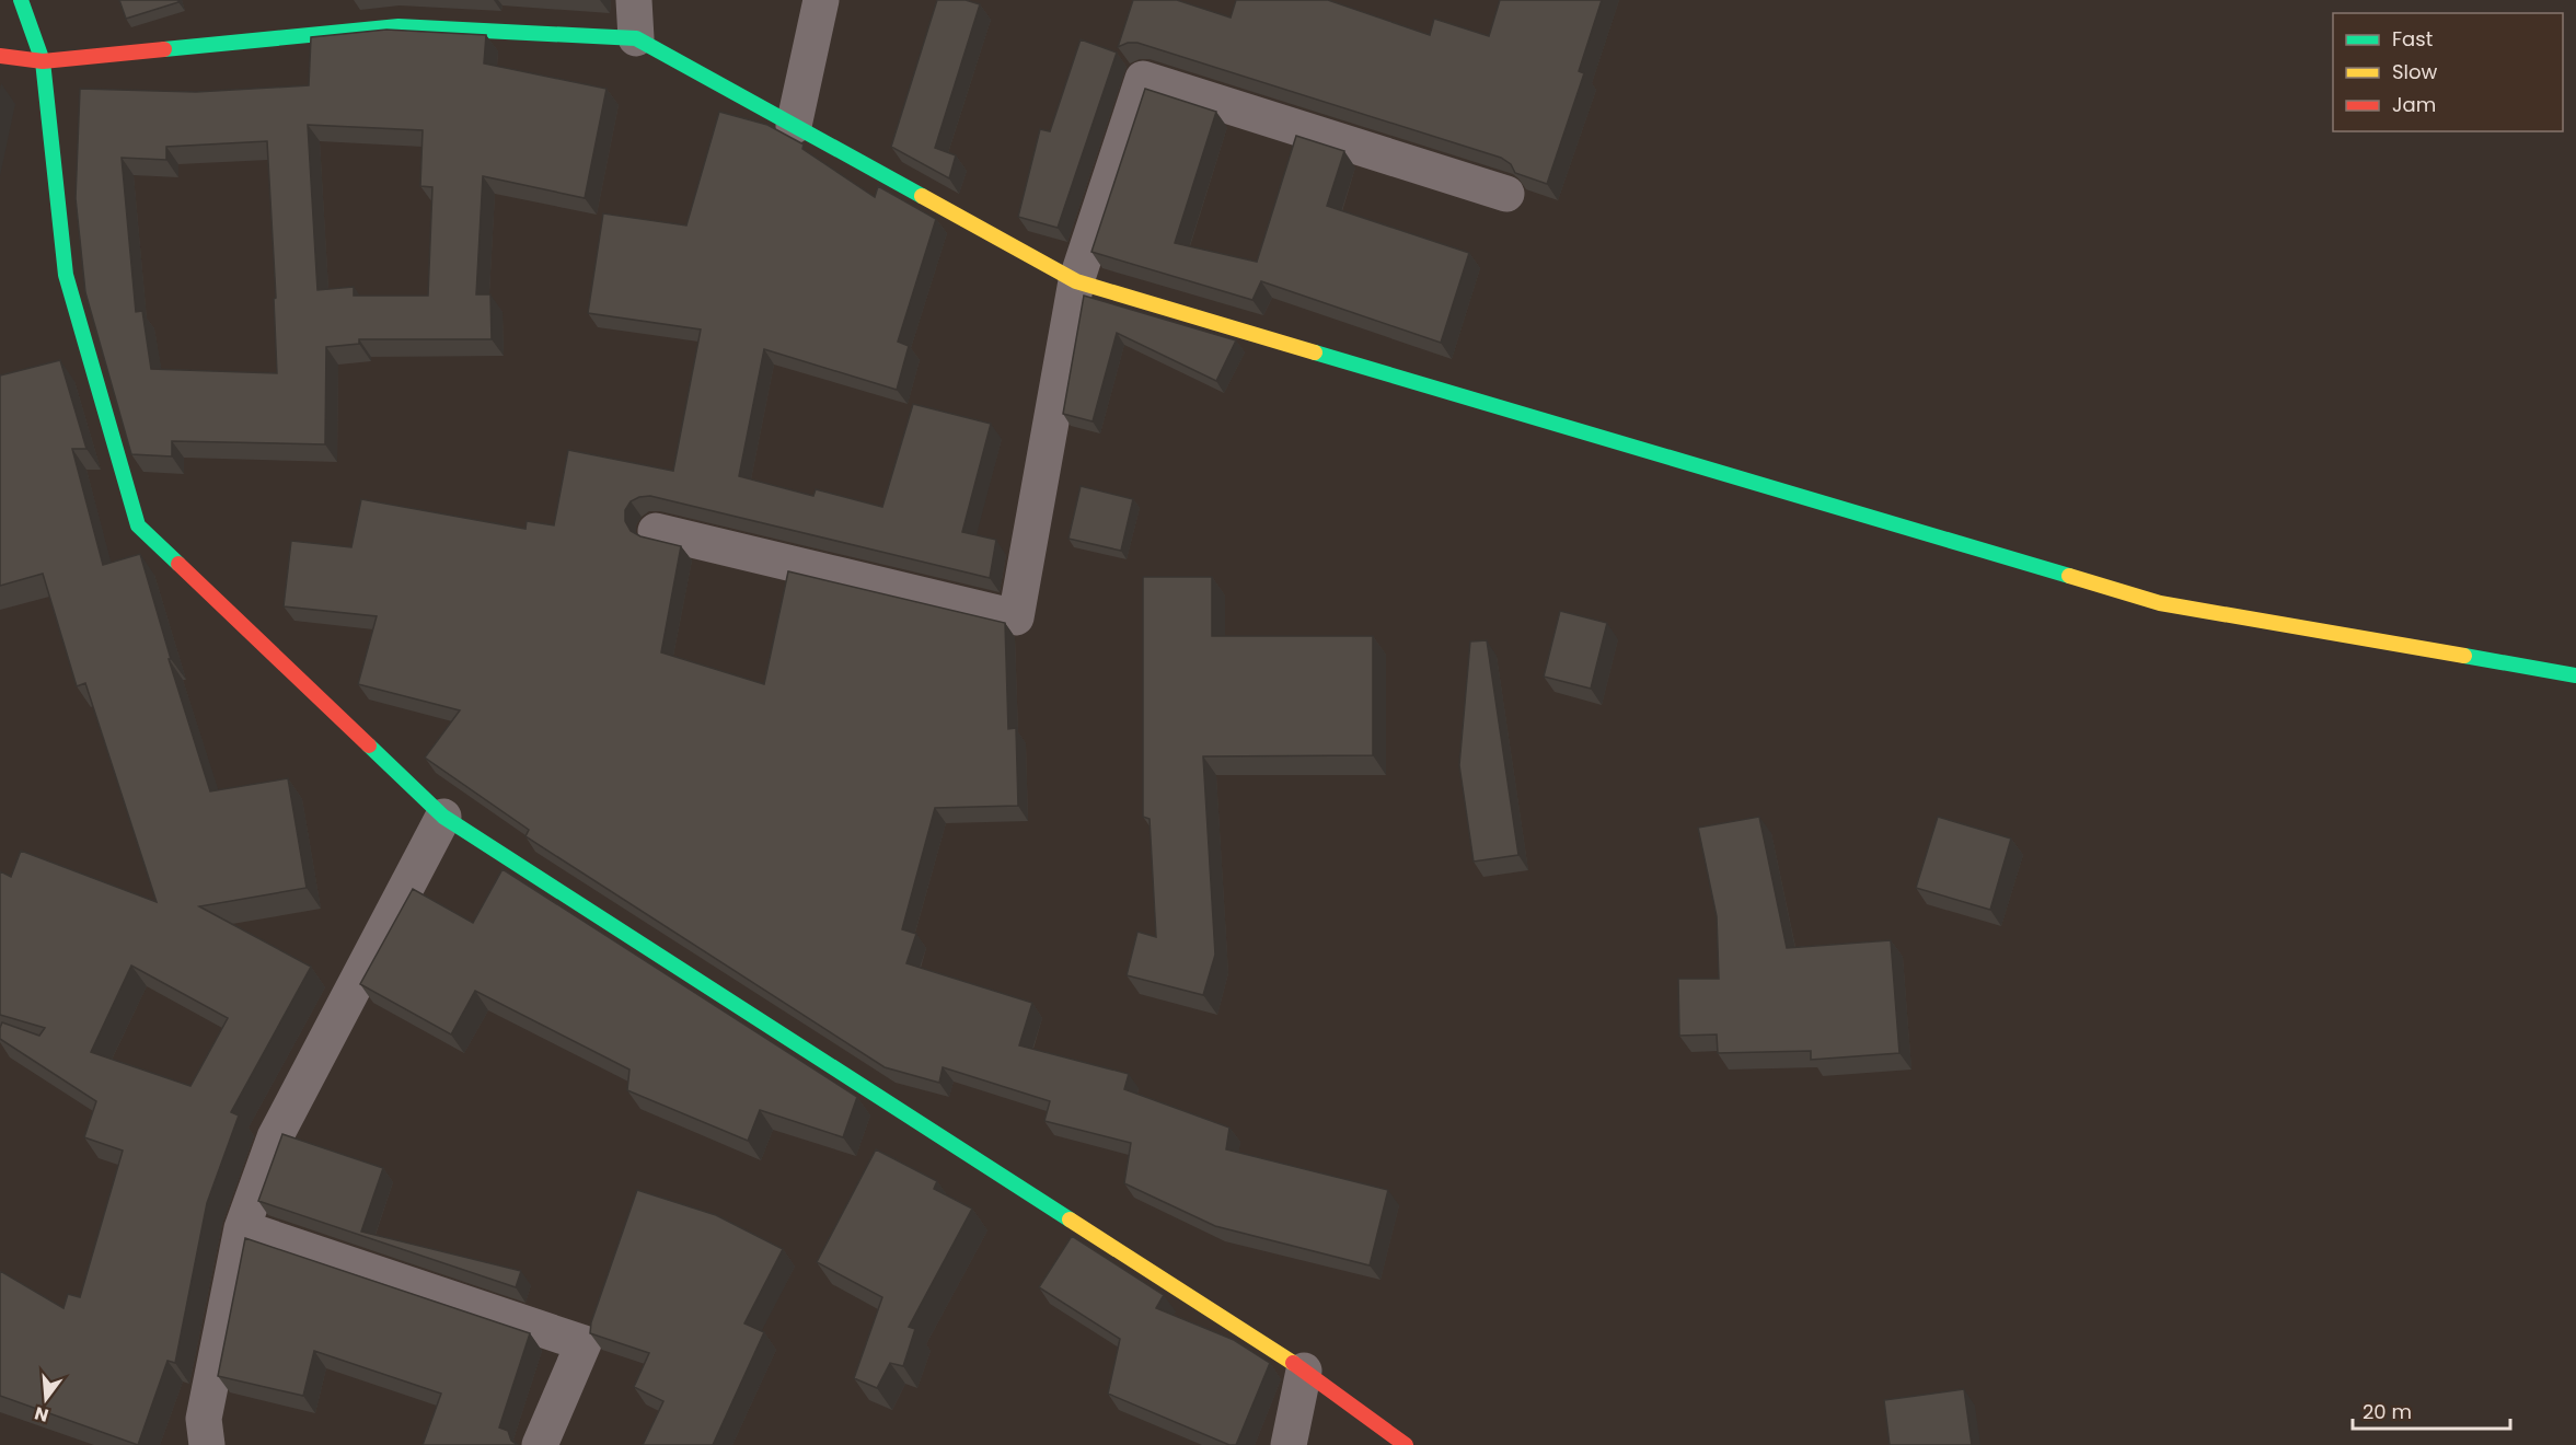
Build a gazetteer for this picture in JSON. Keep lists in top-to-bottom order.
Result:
{
  "legend": ["Fast", "Slow", "Jam"],
  "scale_bar": "20 m",
  "north": "bottom"
}
